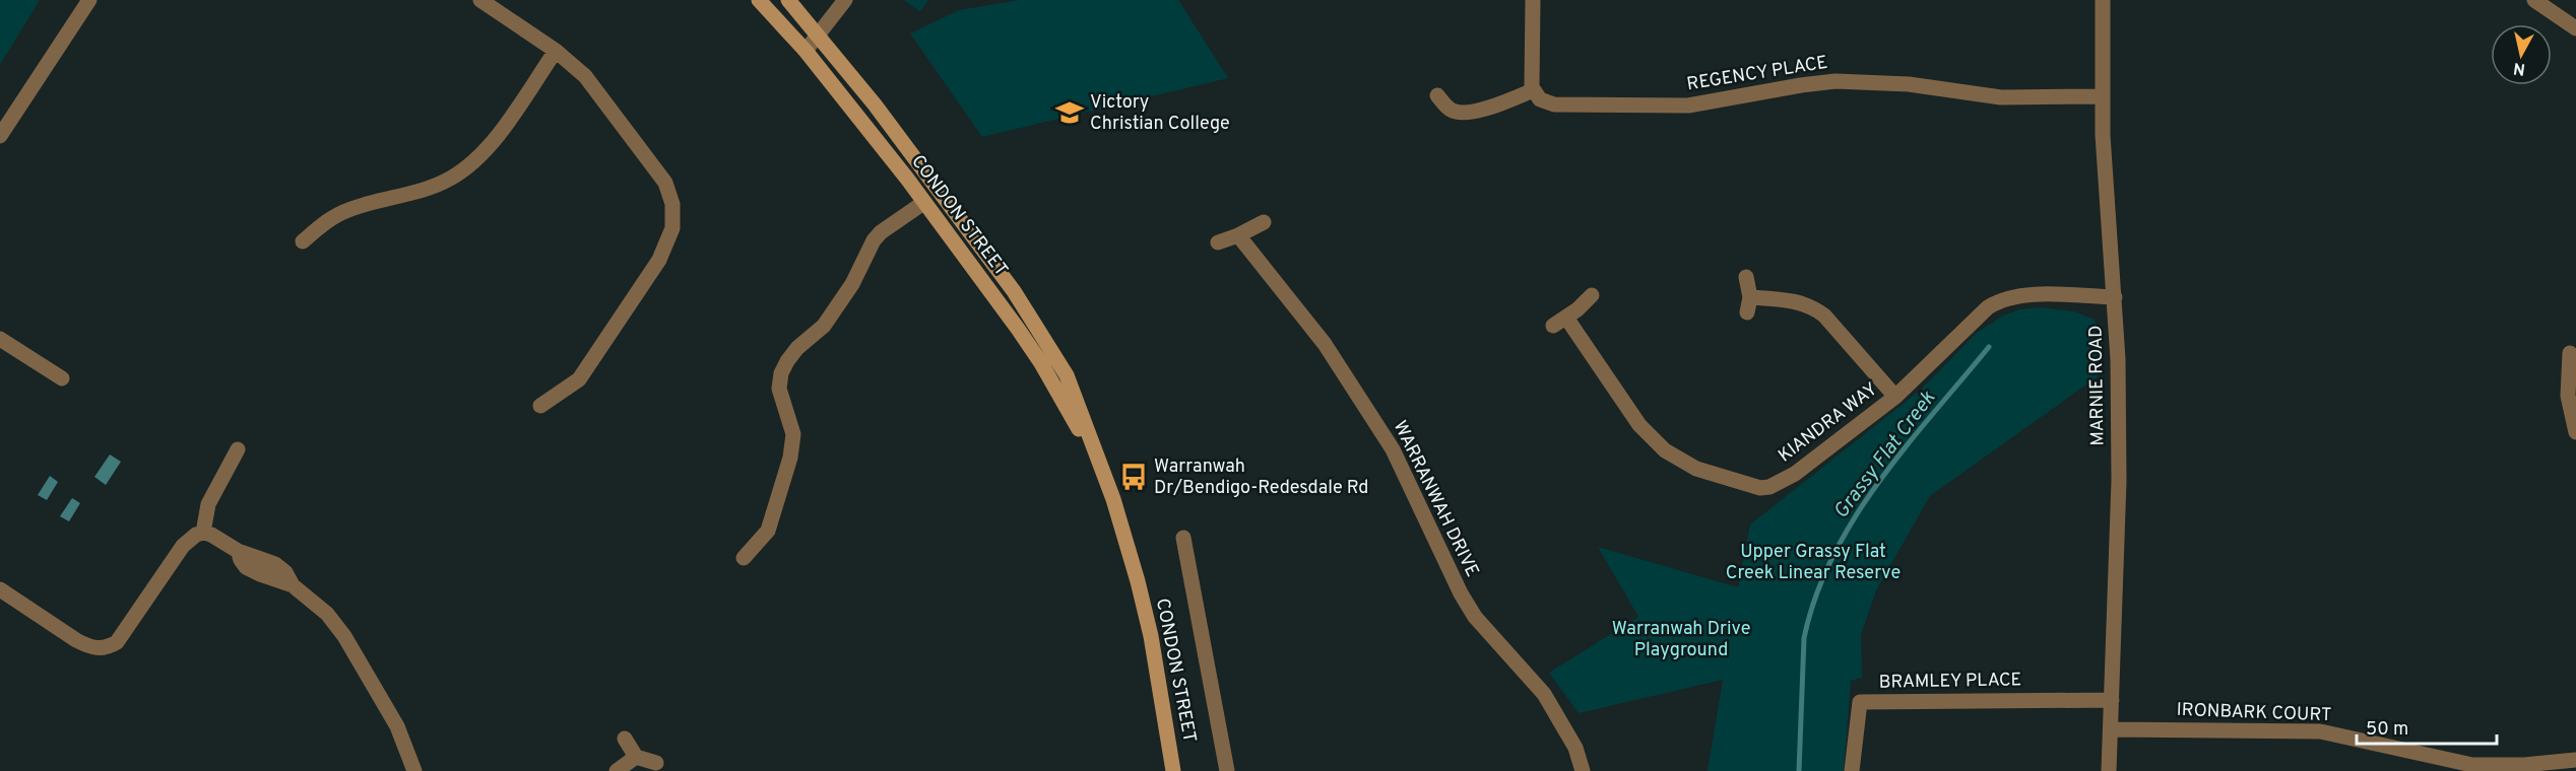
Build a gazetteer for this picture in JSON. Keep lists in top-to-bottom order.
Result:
{
  "streets": {
    "main road": ["CONDON STREET"],
    "street": [
      "REGENCY PLACE",
      "MARNIE ROAD",
      "KIANDRA WAY",
      "WARRANWAH DRIVE",
      "BRAMLEY PLACE",
      "IRONBARK COURT"
    ]
  },
  "crossings": [
    ["REGENCY PLACE", "MARNIE ROAD"],
    ["MARNIE ROAD", "KIANDRA WAY"],
    ["MARNIE ROAD", "BRAMLEY PLACE"],
    ["MARNIE ROAD", "IRONBARK COURT"]
  ],
  "water": ["Grassy Flat Creek"],
  "parks": ["Upper Grassy Flat Creek Linear Reserve", "Warranwah Drive Playground"],
  "places": {
    "school or university": ["Victory Christian College"],
    "bus stop": ["Warranwah Dr/Bendigo-Redesdale Rd"]
  },
  "scale_bar": "50 m",
  "north": "bottom"
}
